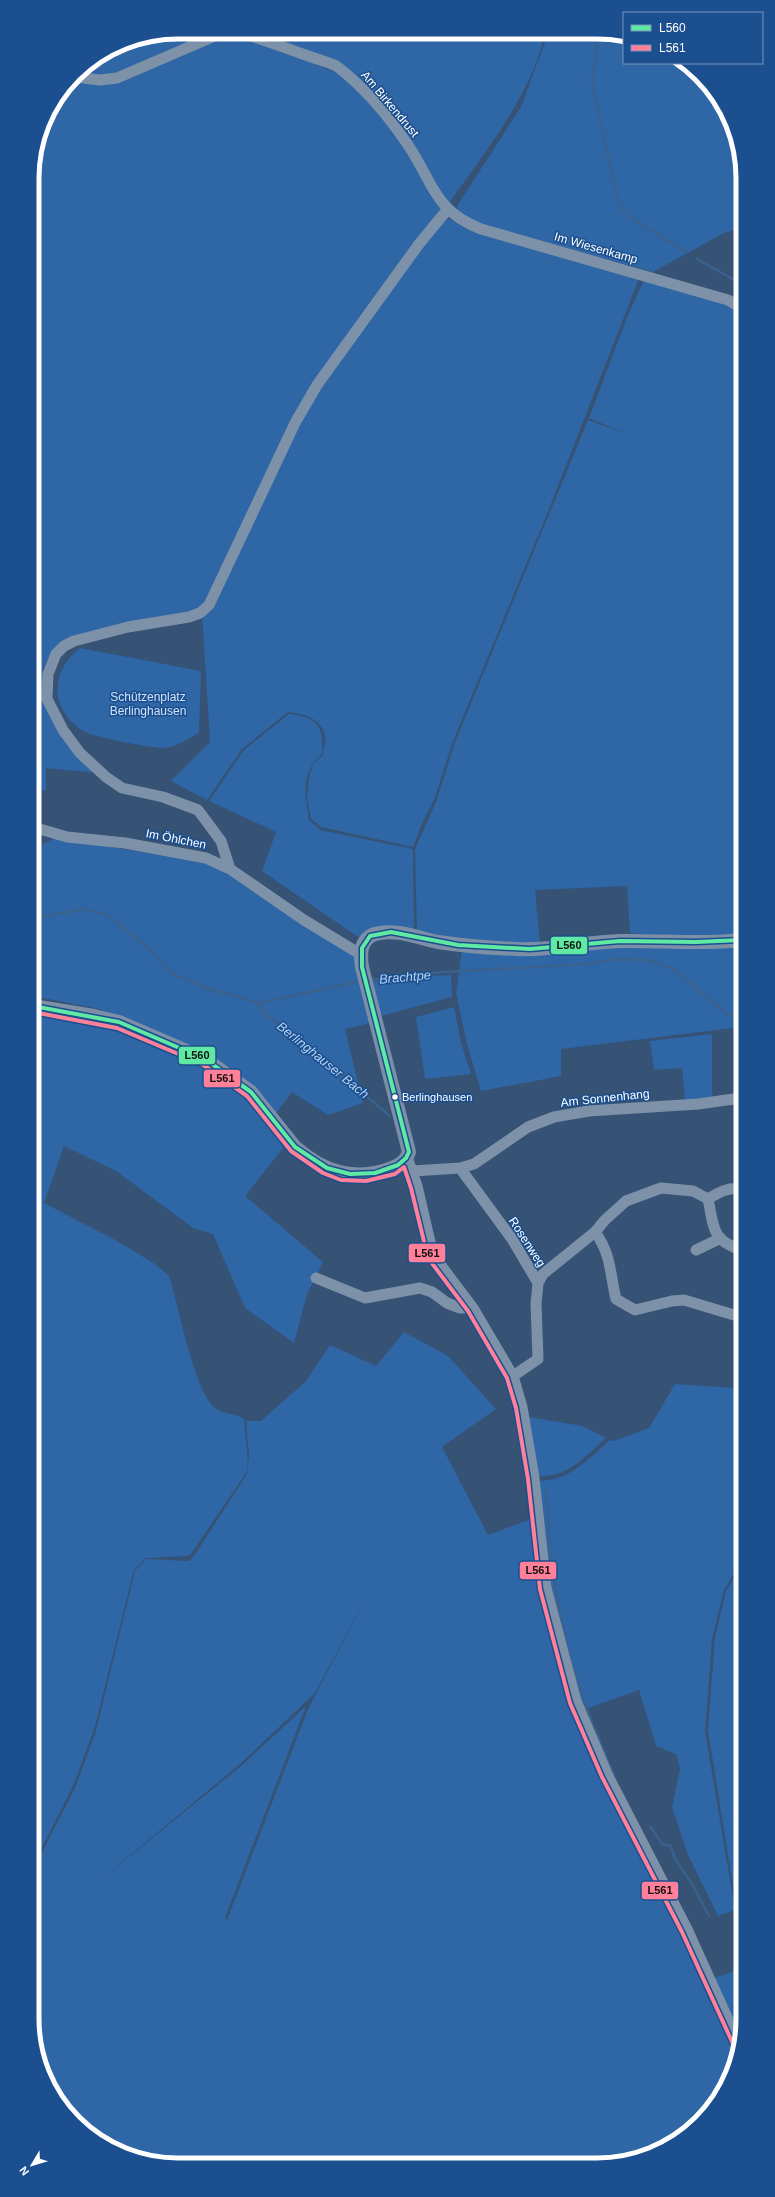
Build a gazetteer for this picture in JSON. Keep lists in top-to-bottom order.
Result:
{
  "streets": {
    "street": [
      "Am Birkendrust",
      "Im Wiesenkamp",
      "Im Öhlchen",
      "Am Sonnenhang",
      "Rosenweg"
    ]
  },
  "crossings": [
    ["Am Birkendrust", "Im Wiesenkamp"],
    ["Am Sonnenhang", "Rosenweg"]
  ],
  "water": ["Brachtpe", "Berlinghauser Bach"],
  "parks": ["Schützenplatz Berlinghausen"],
  "places": ["Berlinghausen"],
  "lines": ["transit line L560", "transit line L561"],
  "legend": ["L560", "L561"],
  "north": "bottom left"
}
